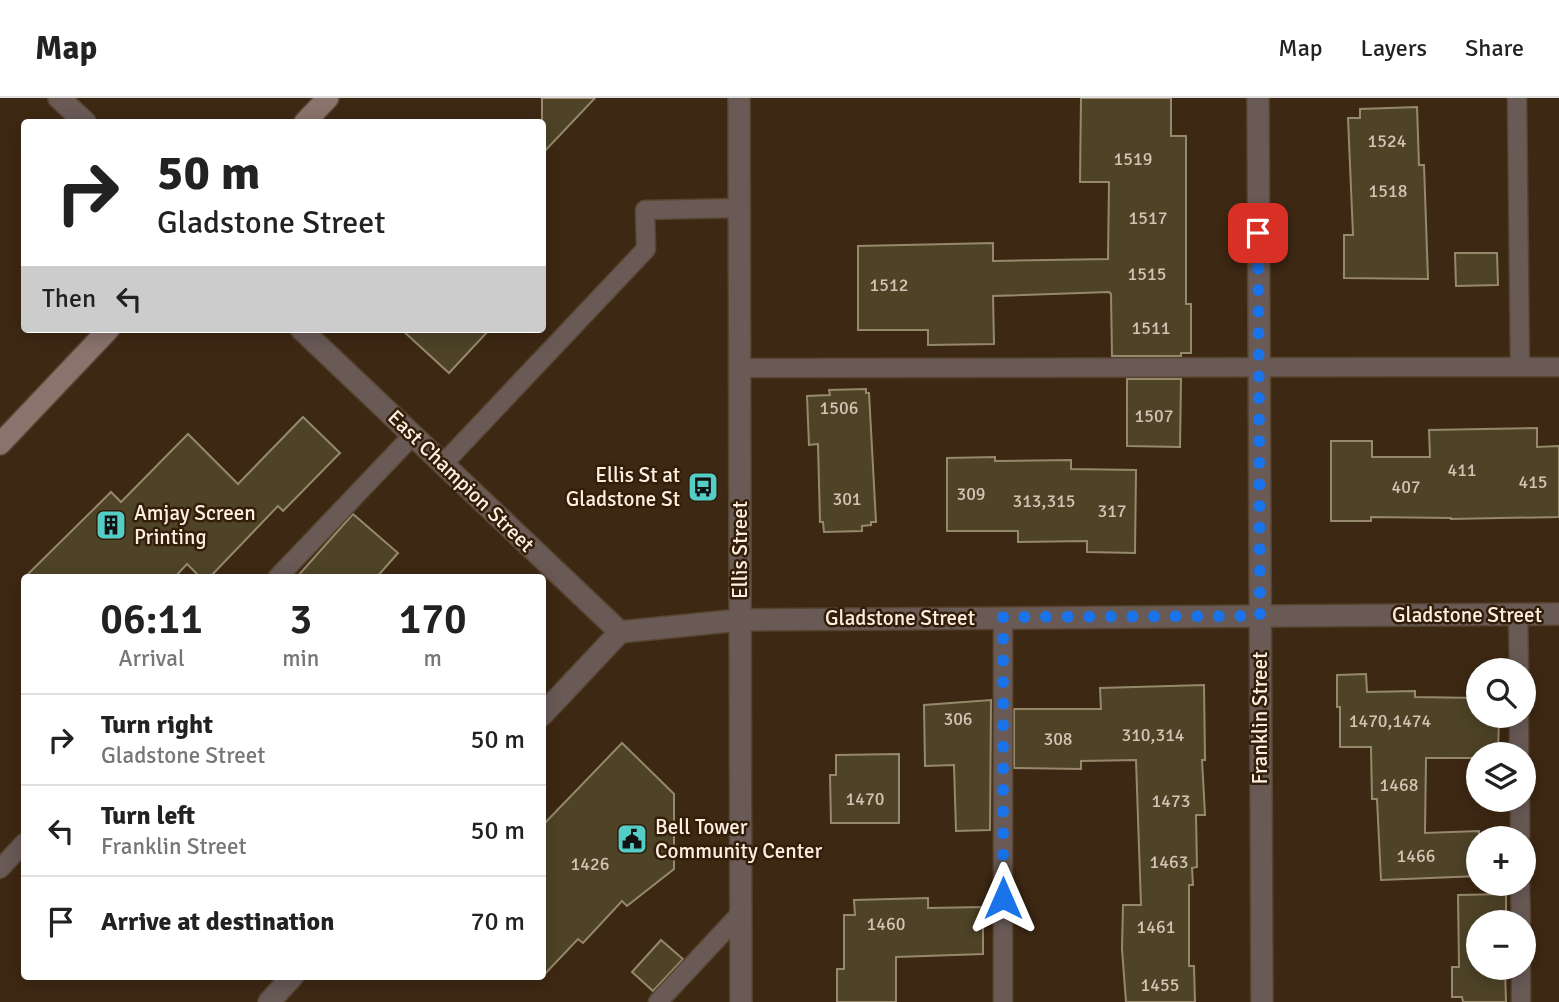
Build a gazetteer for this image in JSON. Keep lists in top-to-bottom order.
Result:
{
  "streets": {
    "street": [
      "East Champion Street",
      "Ellis Street",
      "Gladstone Street",
      "Franklin Street"
    ]
  },
  "crossings": [
    ["East Champion Street", "Gladstone Street"],
    ["Ellis Street", "Gladstone Street"],
    ["Gladstone Street", "Franklin Street"]
  ],
  "places": {
    "bus stop": ["Ellis St at Gladstone St"],
    "building": ["Amjay Screen Printing"],
    "public building": ["Bell Tower Community Center"]
  },
  "house_numbers": [
    "1524",
    "1519",
    "1518",
    "1517",
    "1515",
    "1512",
    "1511",
    "1506",
    "1507",
    "411",
    "415",
    "407",
    "309",
    "301",
    "313,315",
    "317",
    "306",
    "1470,1474",
    "310,314",
    "308",
    "1468",
    "1470",
    "1473",
    "1466",
    "1463",
    "1426",
    "1460",
    "1461",
    "1455"
  ],
  "page": {
    "header": "Map",
    "nav": ["Map", "Layers", "Share"],
    "turn": ["50 m", "Gladstone Street"],
    "then": "Then",
    "eta": [
      "06:11",
      "Arrival",
      "3",
      "min",
      "170",
      "m"
    ],
    "map_buttons": ["+", "−"],
    "list": [
      {
        "name": "Turn right",
        "note": "Gladstone Street",
        "value": "50 m"
      },
      {
        "name": "Turn left",
        "note": "Franklin Street",
        "value": "50 m"
      },
      {
        "name": "Arrive at destination",
        "value": "70 m"
      }
    ]
  }
}
